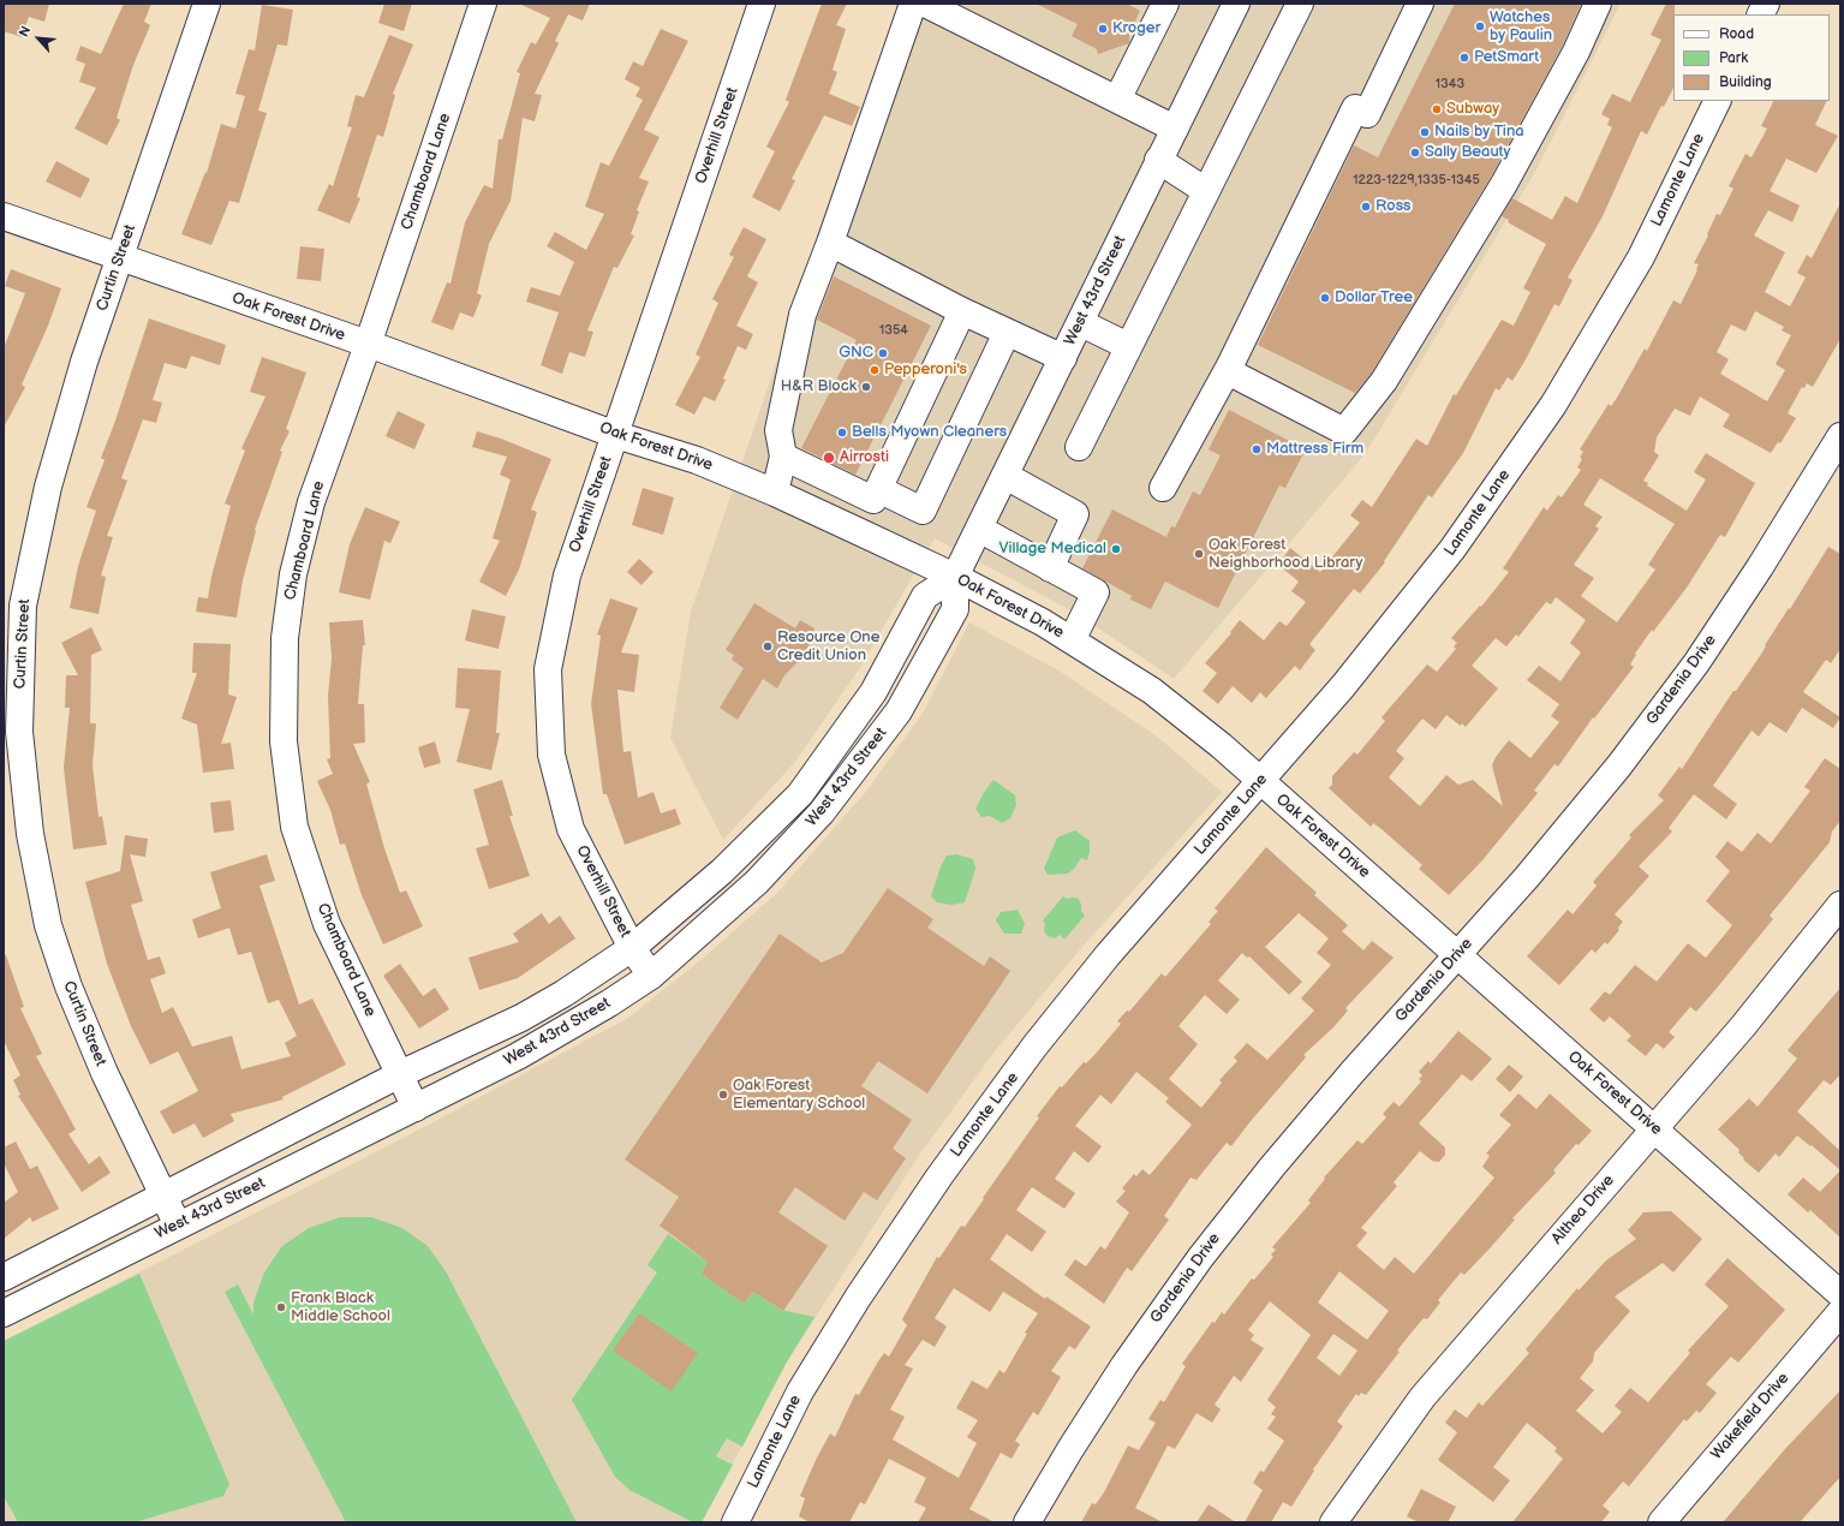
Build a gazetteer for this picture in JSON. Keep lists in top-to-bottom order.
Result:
{
  "streets": {
    "street": [
      "Overhill Street",
      "Chamboard Lane",
      "Lamonte Lane",
      "Curtin Street",
      "West 43rd Street",
      "Oak Forest Drive",
      "Gardenia Drive",
      "Althea Drive",
      "Wakefield Drive"
    ]
  },
  "crossings": [
    ["Overhill Street", "West 43rd Street"],
    ["Overhill Street", "Oak Forest Drive"],
    ["Chamboard Lane", "West 43rd Street"],
    ["Chamboard Lane", "Oak Forest Drive"],
    ["Lamonte Lane", "Oak Forest Drive"],
    ["Curtin Street", "West 43rd Street"],
    ["Curtin Street", "Oak Forest Drive"],
    ["West 43rd Street", "Oak Forest Drive"],
    ["Oak Forest Drive", "Gardenia Drive"],
    ["Oak Forest Drive", "Althea Drive"]
  ],
  "places": [
    "Watches by Paulin",
    "Kroger",
    "PetSmart",
    "Subway",
    "Nails by Tina",
    "Sally Beauty",
    "Ross",
    "Dollar Tree",
    "GNC",
    "Pepperoni's",
    "H&R Block",
    "Bells Myown Cleaners",
    "Mattress Firm",
    "Airrosti",
    "Village Medical",
    "Oak Forest Neighborhood Library",
    "Resource One Credit Union",
    "Oak Forest Elementary School",
    "Frank Black Middle School"
  ],
  "house_numbers": ["1343", "1223-1229,1335-1345", "1354"],
  "legend": ["Road", "Park", "Building"],
  "north": "top left"
}
